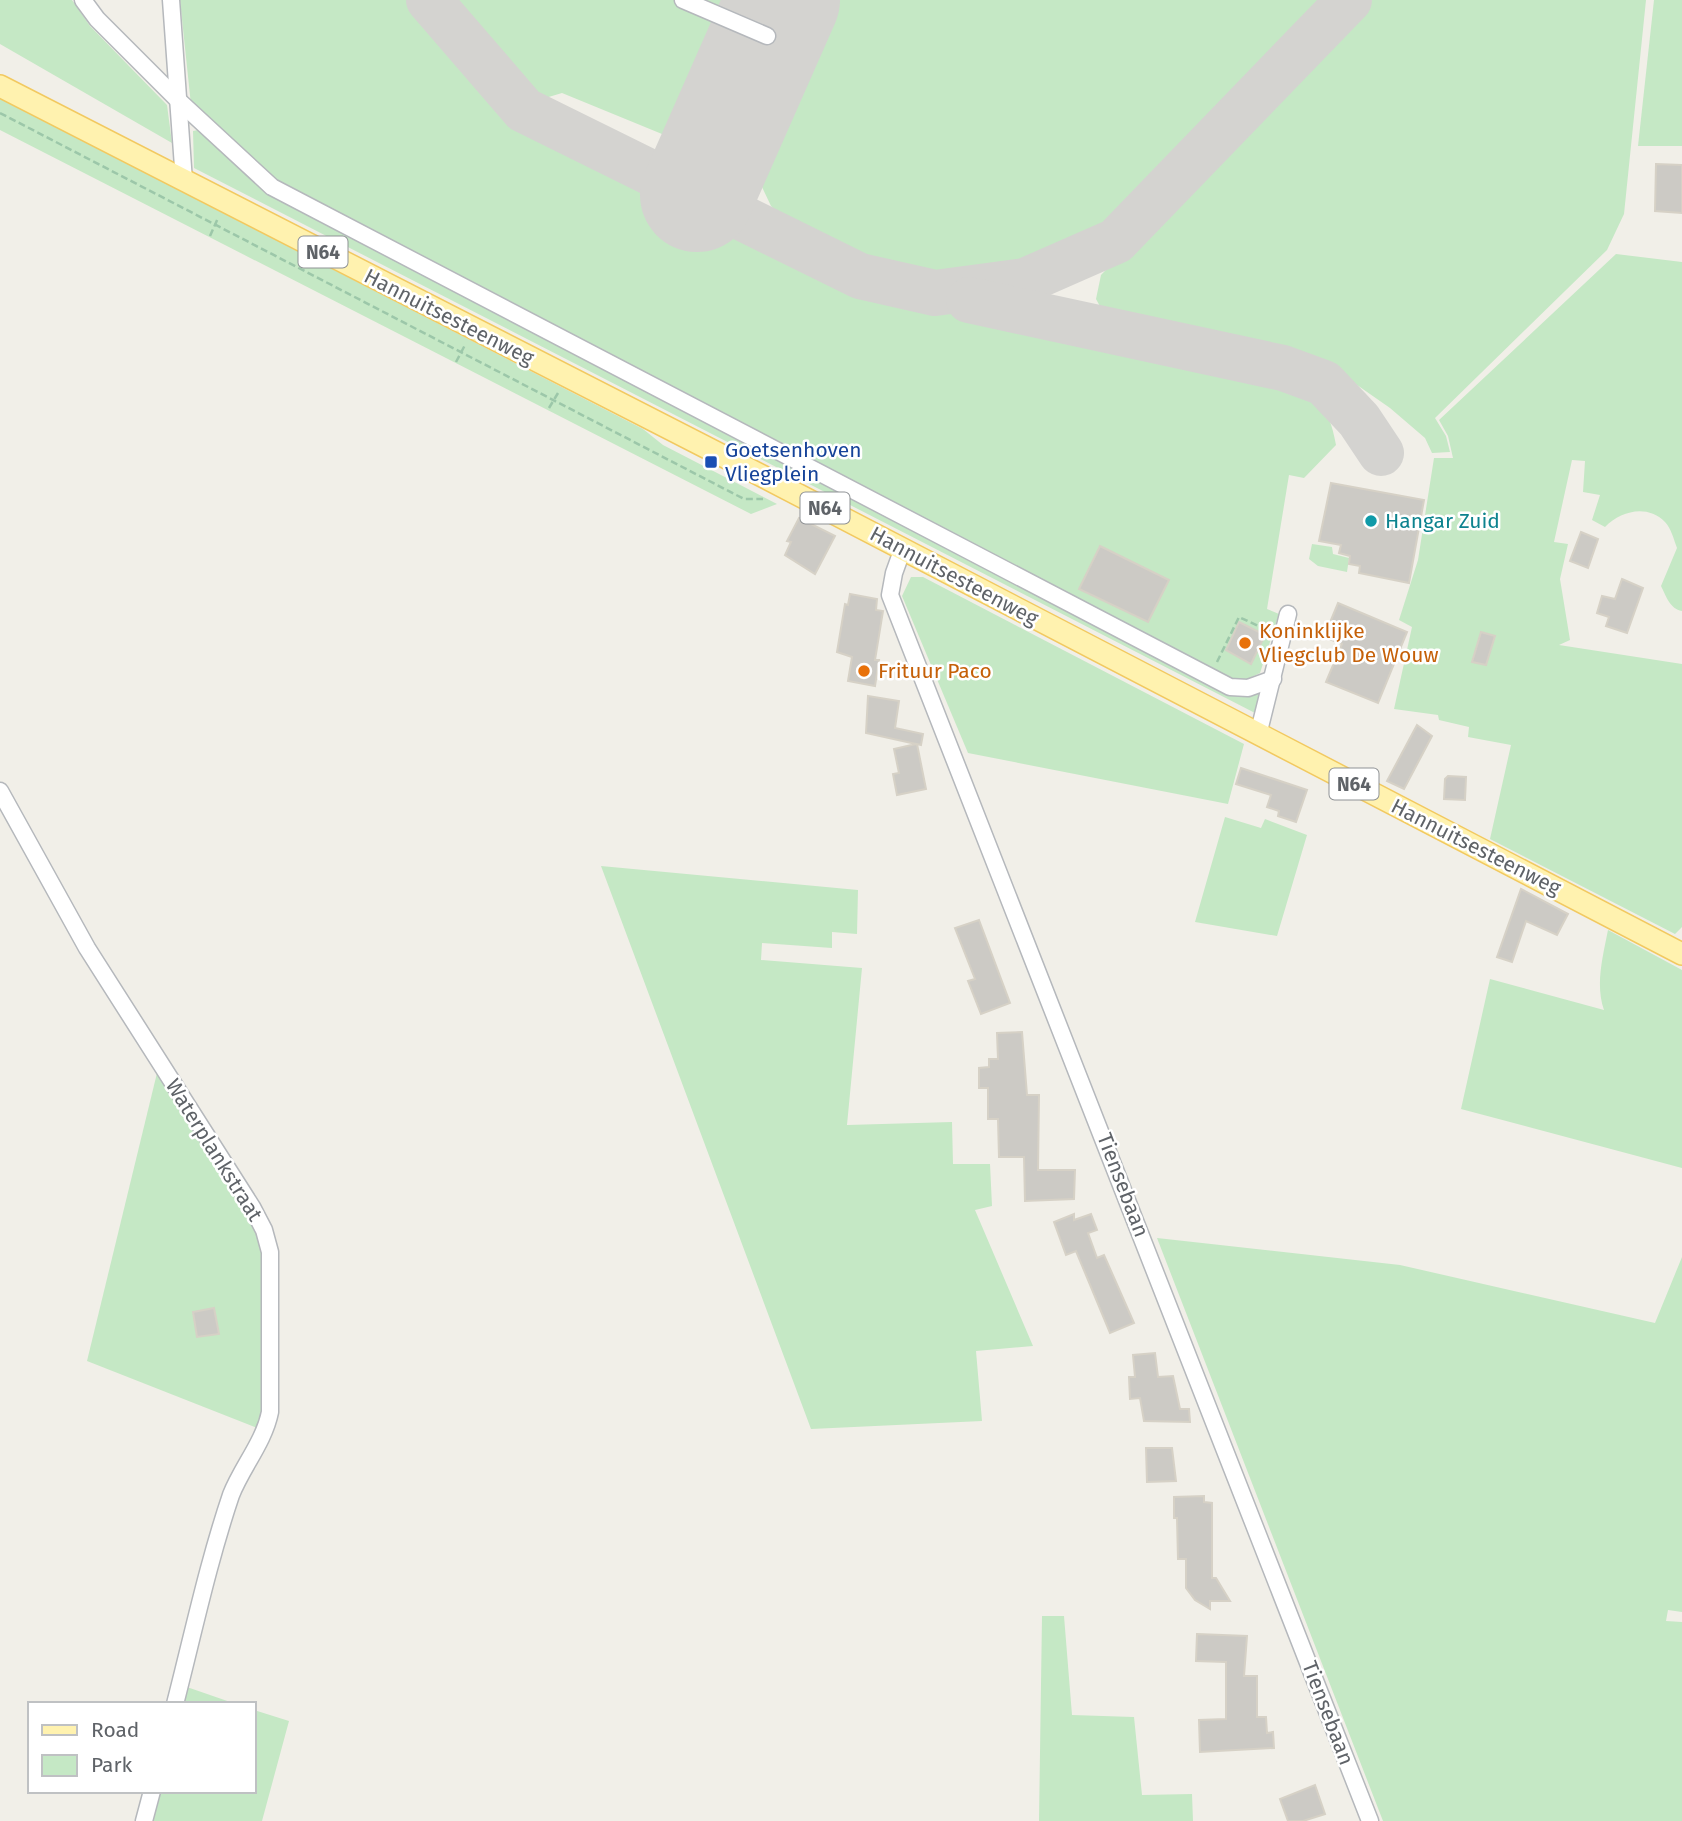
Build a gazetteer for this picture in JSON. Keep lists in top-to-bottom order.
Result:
{
  "streets": {
    "main road": ["N64", "Hannuitsesteenweg"],
    "street": ["Waterplankstraat", "Tiensebaan"]
  },
  "crossings": [
    ["Hannuitsesteenweg", "Tiensebaan"]
  ],
  "places": {
    "transit": ["Goetsenhoven Vliegplein"],
    "other": ["Hangar Zuid", "Koninklijke Vliegclub De Wouw", "Frituur Paco"]
  },
  "legend": ["Road", "Park"]
}
